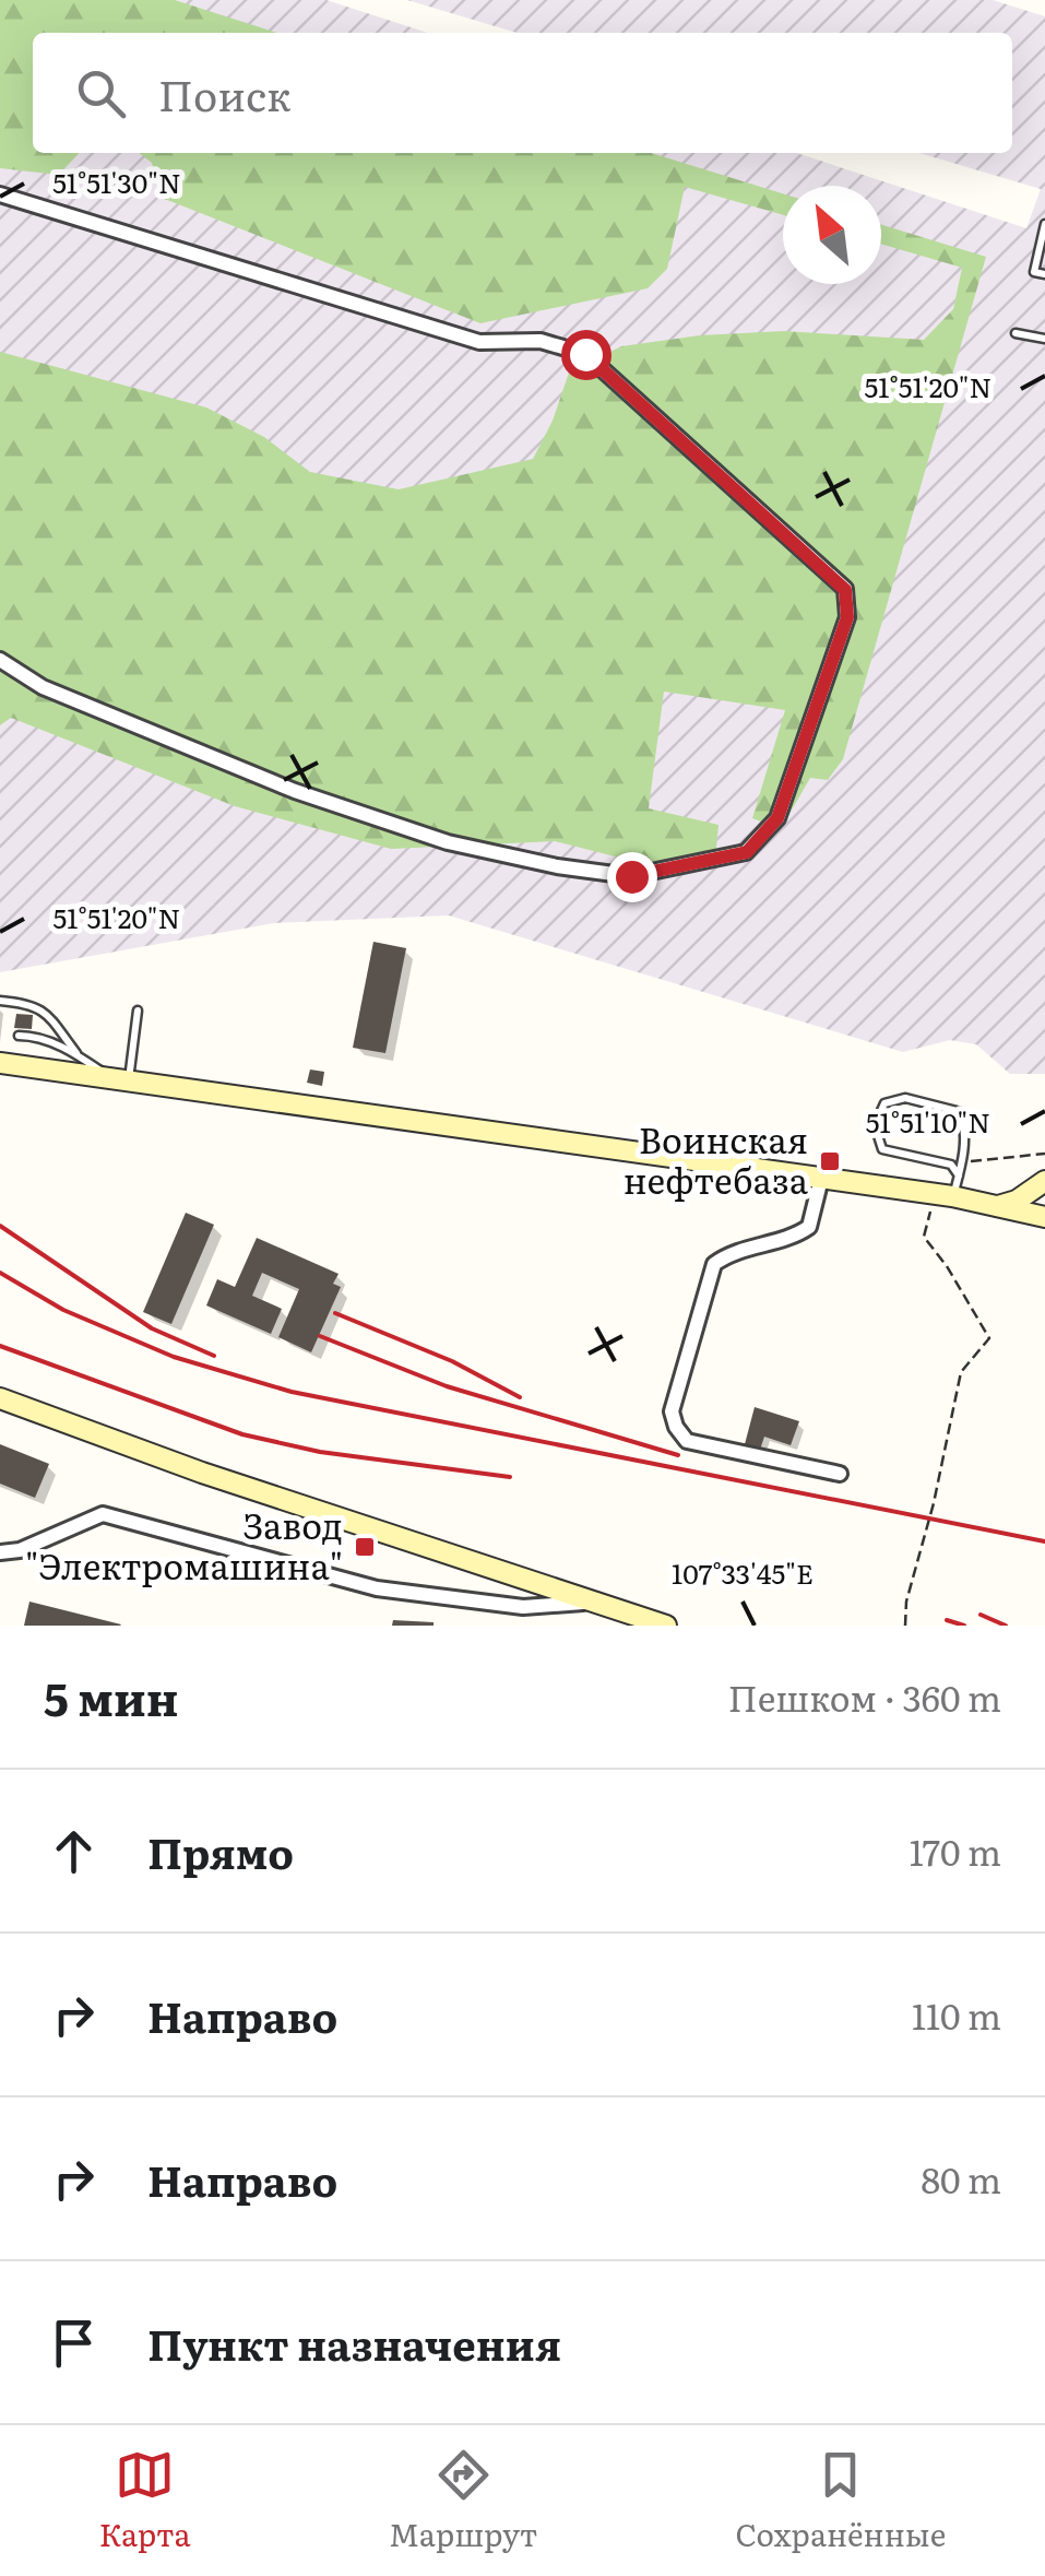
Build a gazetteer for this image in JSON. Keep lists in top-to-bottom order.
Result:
{
  "places": {
    "transit": ["Воинская нефтебаза", "Завод \"Электромашина\""]
  },
  "north": "top left",
  "page": {
    "search": "Поиск",
    "heading": ["5 мин", "Пешком · 360 m"],
    "list": [
      ["Прямо", "170 m"],
      ["Направо", "110 m"],
      ["Направо", "80 m"],
      "Пункт назначения"
    ],
    "nav": ["Карта", "Маршрут", "Сохранённые"]
  },
  "coordinates": [
    "51°51'30\"N",
    "51°51'20\"N",
    "51°51'10\"N",
    "107°33'45\"E"
  ]
}
